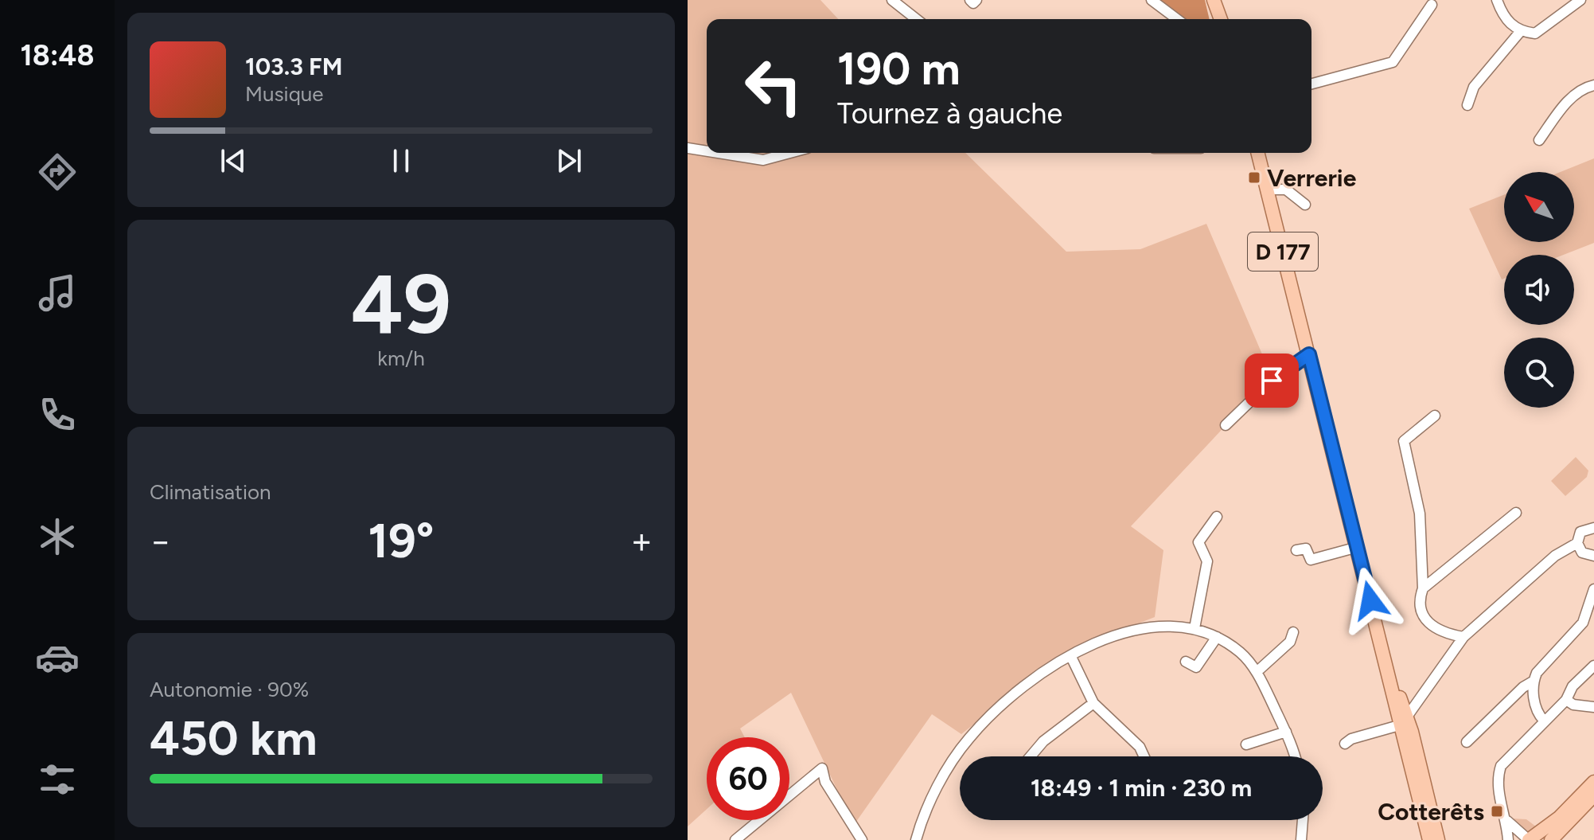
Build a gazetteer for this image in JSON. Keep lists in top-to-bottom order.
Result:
{
  "streets": {
    "main road": ["D 177"]
  },
  "places": {
    "transit": ["Verrerie", "Cotterêts"]
  },
  "north": "top left",
  "page": {
    "tabs": "18:48",
    "turn": ["190 m", "Tournez à gauche"],
    "song": ["103.3 FM", "Musique"],
    "tile": [
      ["49", "km/h"],
      "Climatisation",
      ["Autonomie · 90%", "450 km"]
    ],
    "heat": ["−", "19°", "+"],
    "limit": "60",
    "trip": "18:49 · 1 min · 230 m"
  }
}
